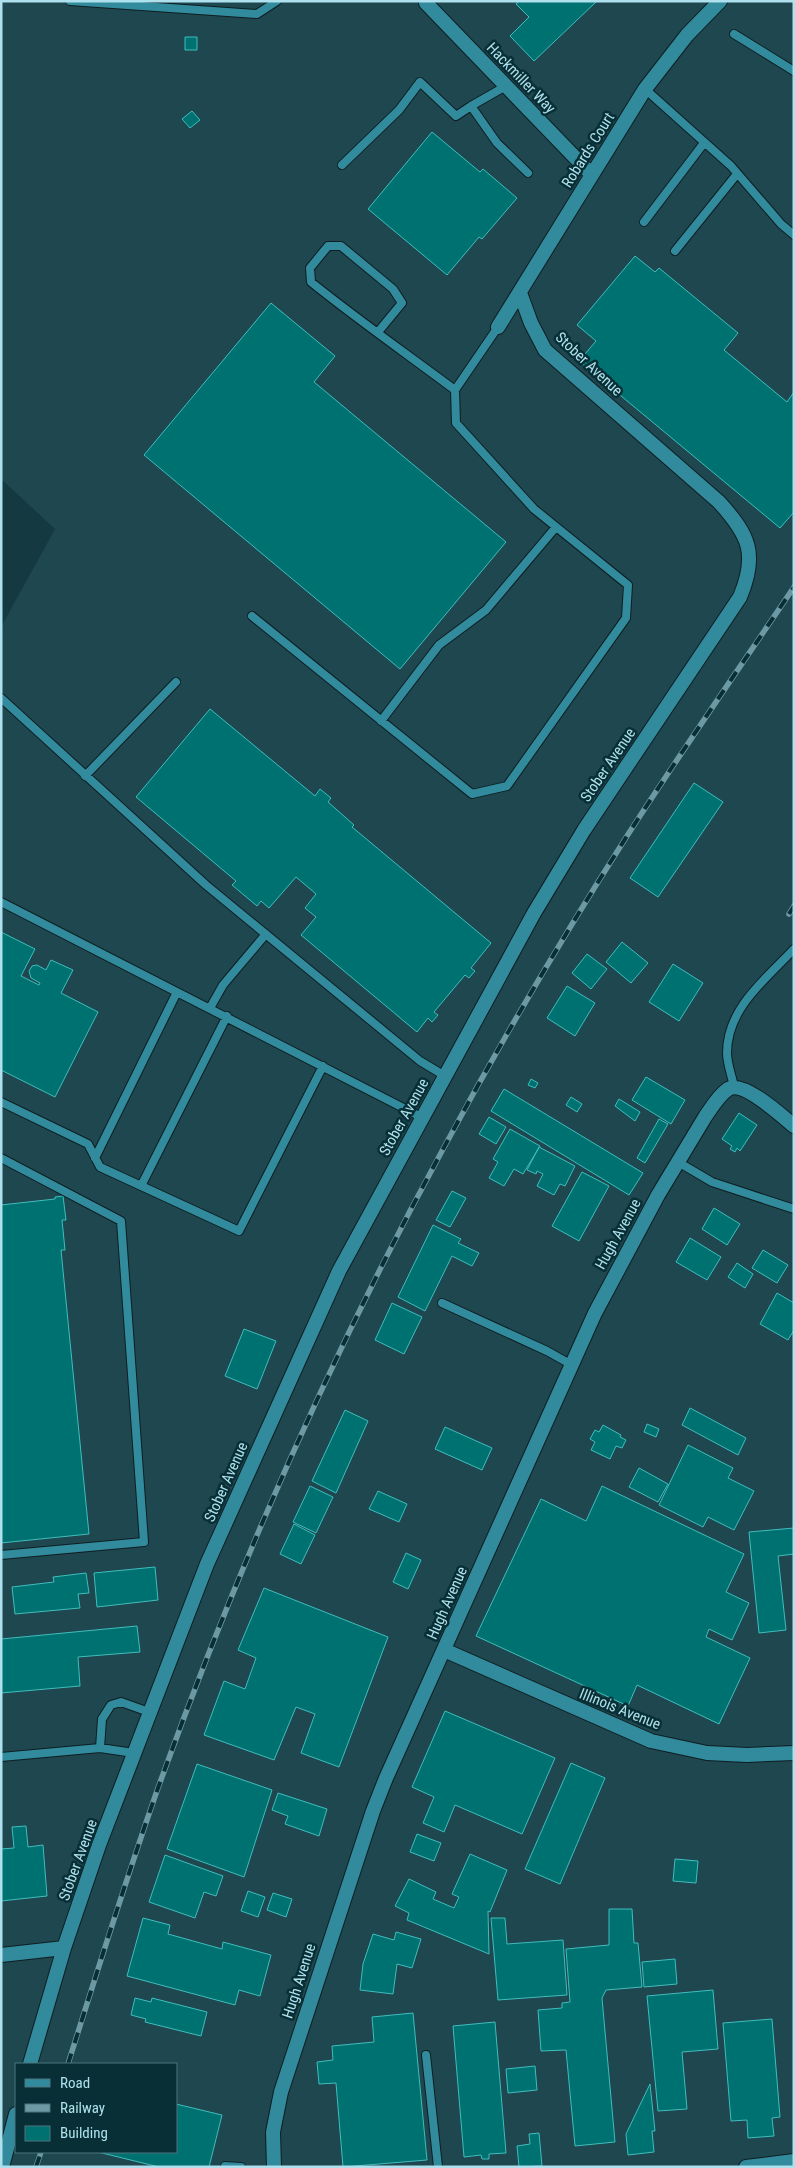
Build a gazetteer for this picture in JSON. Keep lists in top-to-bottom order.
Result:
{
  "streets": {
    "street": [
      "Hackmiller Way",
      "Robards Court",
      "Stober Avenue",
      "Hugh Avenue",
      "Illinois Avenue"
    ]
  },
  "crossings": [
    ["Hackmiller Way", "Robards Court"],
    ["Robards Court", "Stober Avenue"],
    ["Hugh Avenue", "Illinois Avenue"]
  ],
  "legend": ["Road", "Railway", "Building"]
}
